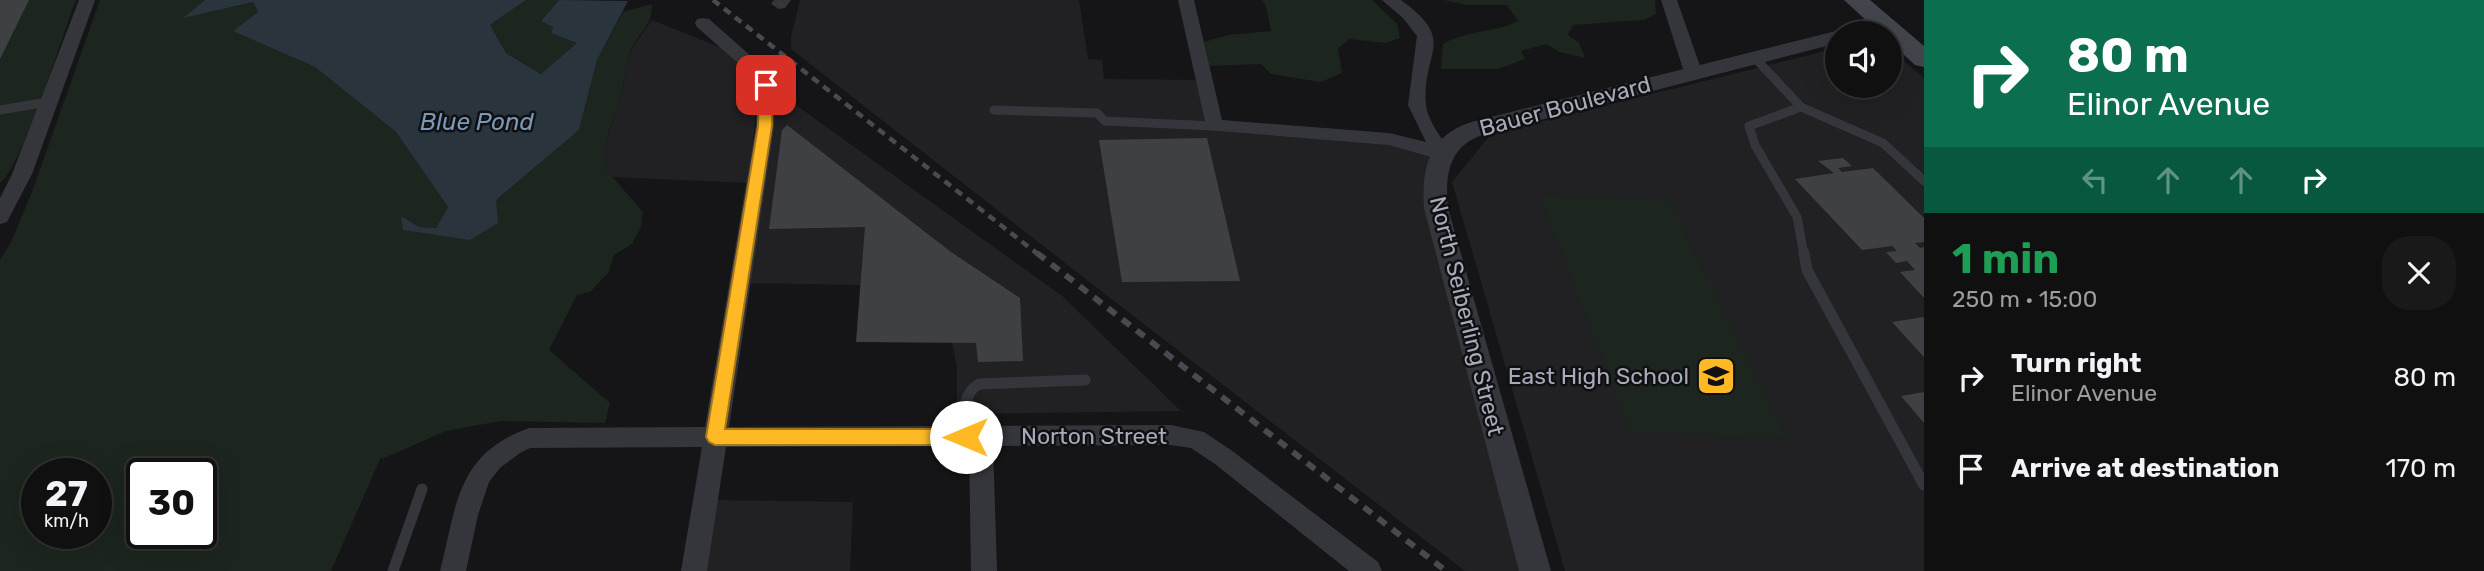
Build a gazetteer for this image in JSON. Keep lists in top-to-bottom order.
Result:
{
  "streets": {
    "street": ["Bauer Boulevard", "North Seiberling Street", "Norton Street"]
  },
  "crossings": [
    ["Bauer Boulevard", "North Seiberling Street"]
  ],
  "water": ["Blue Pond"],
  "places": {
    "school or university": ["East High School"]
  },
  "page": {
    "turn": ["80 m", "Elinor Avenue"],
    "heading": ["1 min", "250 m · 15:00"],
    "list": [
      {
        "name": "Turn right",
        "note": "Elinor Avenue",
        "value": "80 m"
      },
      {
        "name": "Arrive at destination",
        "value": "170 m"
      }
    ],
    "speed": "27 km/h",
    "limit": "30"
  }
}
